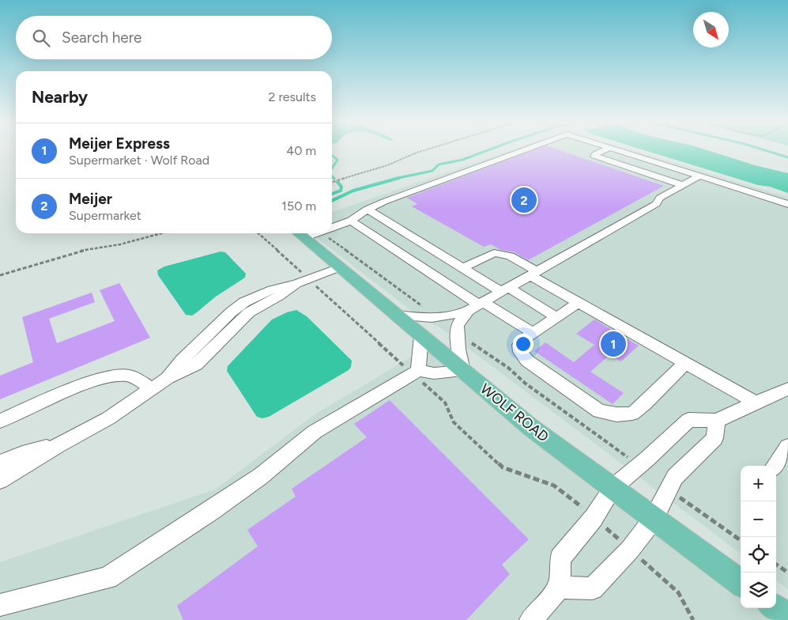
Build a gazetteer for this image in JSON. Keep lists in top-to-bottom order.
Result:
{
  "streets": {
    "main road": ["WOLF ROAD"]
  },
  "north": "bottom right",
  "page": {
    "search": "Search here",
    "heading": ["Nearby", "2 results"],
    "list": [
      {
        "mark": "1",
        "name": "Meijer Express",
        "note": "Supermarket · Wolf Road",
        "value": "40 m"
      },
      {
        "mark": "2",
        "name": "Meijer",
        "note": "Supermarket",
        "value": "150 m"
      }
    ],
    "pins": ["2", "1"],
    "map_buttons": ["+", "−"]
  }
}
